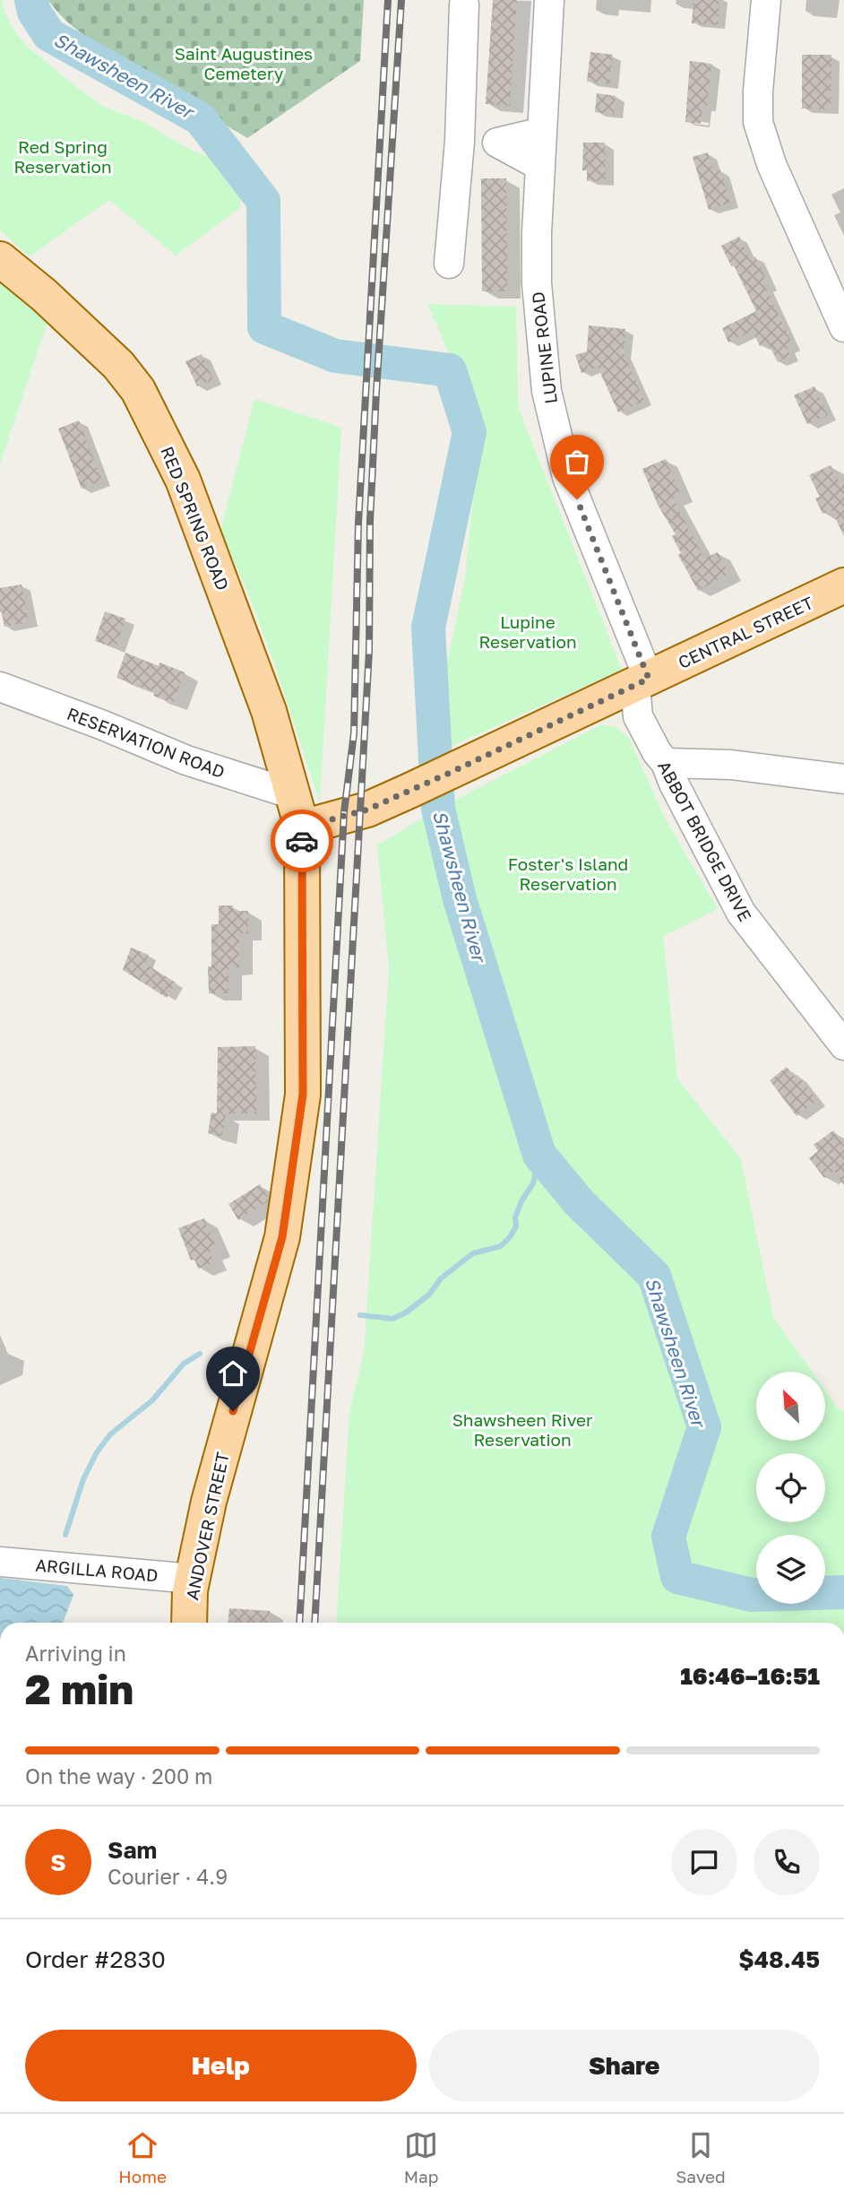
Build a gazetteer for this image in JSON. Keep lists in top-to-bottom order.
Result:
{
  "streets": {
    "main road": ["RED SPRING ROAD", "CENTRAL STREET", "ANDOVER STREET"],
    "street": [
      "LUPINE ROAD",
      "RESERVATION ROAD",
      "ABBOT BRIDGE DRIVE",
      "ARGILLA ROAD"
    ]
  },
  "crossings": [
    ["LUPINE ROAD", "CENTRAL STREET"],
    ["LUPINE ROAD", "ABBOT BRIDGE DRIVE"],
    ["RED SPRING ROAD", "RESERVATION ROAD"],
    ["RED SPRING ROAD", "ANDOVER STREET"],
    ["CENTRAL STREET", "ABBOT BRIDGE DRIVE"],
    ["CENTRAL STREET", "ANDOVER STREET"],
    ["RESERVATION ROAD", "ANDOVER STREET"],
    ["ANDOVER STREET", "ARGILLA ROAD"]
  ],
  "water": ["Shawsheen River"],
  "parks": [
    "Saint Augustines Cemetery",
    "Red Spring Reservation",
    "Lupine Reservation",
    "Foster's Island Reservation",
    "Shawsheen River Reservation"
  ],
  "north": "top left",
  "page": {
    "heading": ["2 min", "Arriving in", "16:46–16:51"],
    "panel": [
      "Sam",
      "Courier · 4.9",
      "Order #2830",
      "$48.45"
    ],
    "bar": "On the way · 200 m",
    "round": "S",
    "buttons": ["Help", "Share"],
    "tabs": ["Home", "Map", "Saved"]
  }
}
